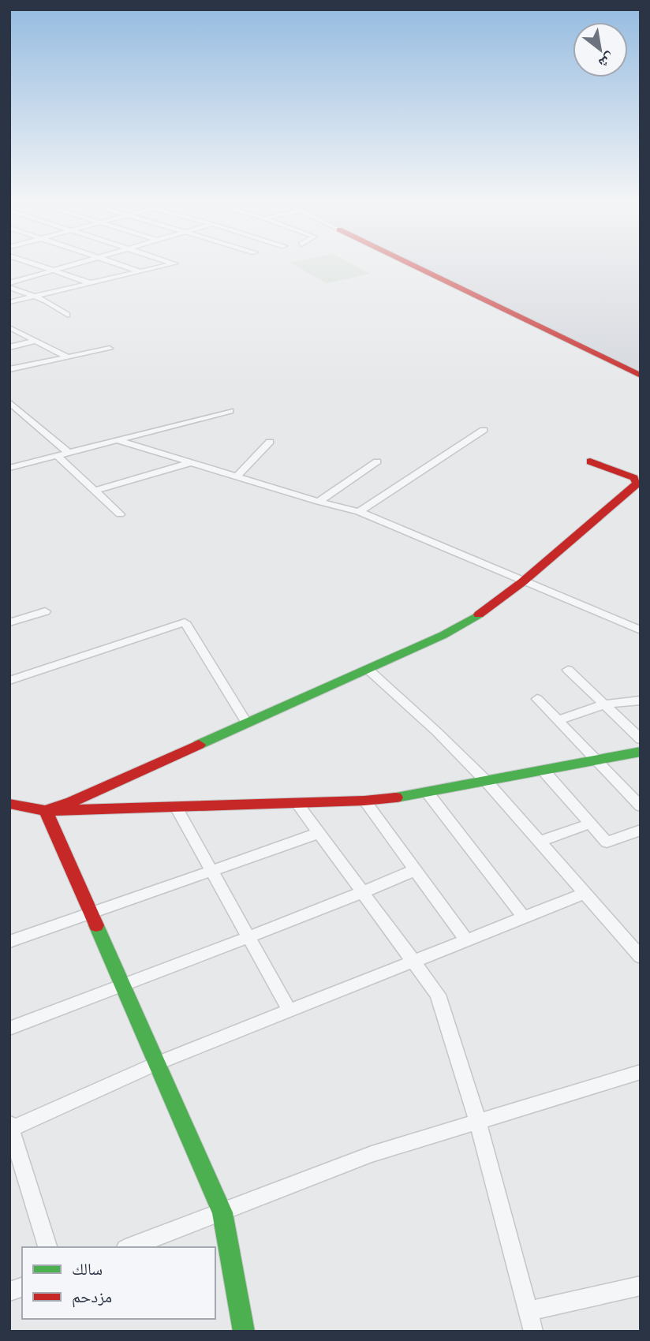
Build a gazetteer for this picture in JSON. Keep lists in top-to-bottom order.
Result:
{
  "legend": ["سالك", "مزدحم"],
  "north": "bottom right"
}
